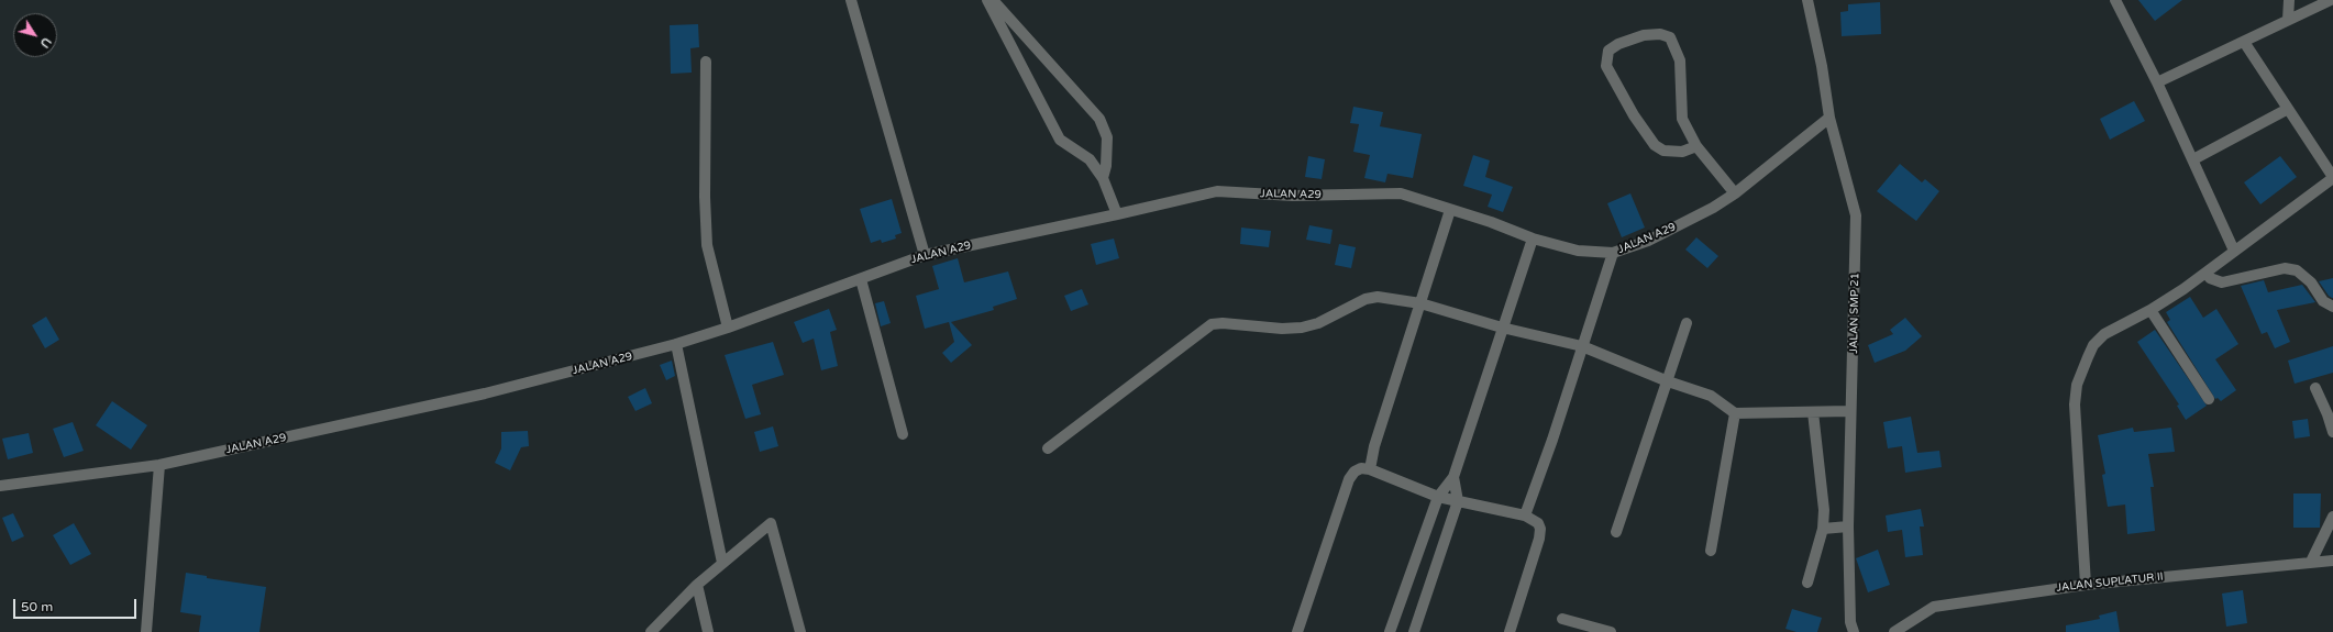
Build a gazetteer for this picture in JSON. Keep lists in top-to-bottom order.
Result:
{
  "streets": {
    "street": ["JALAN A29", "JALAN SMP 21", "JALAN SUPLATUR II"]
  },
  "crossings": [
    ["JALAN A29", "JALAN SMP 21"]
  ],
  "scale_bar": "50 m",
  "north": "bottom right"
}
